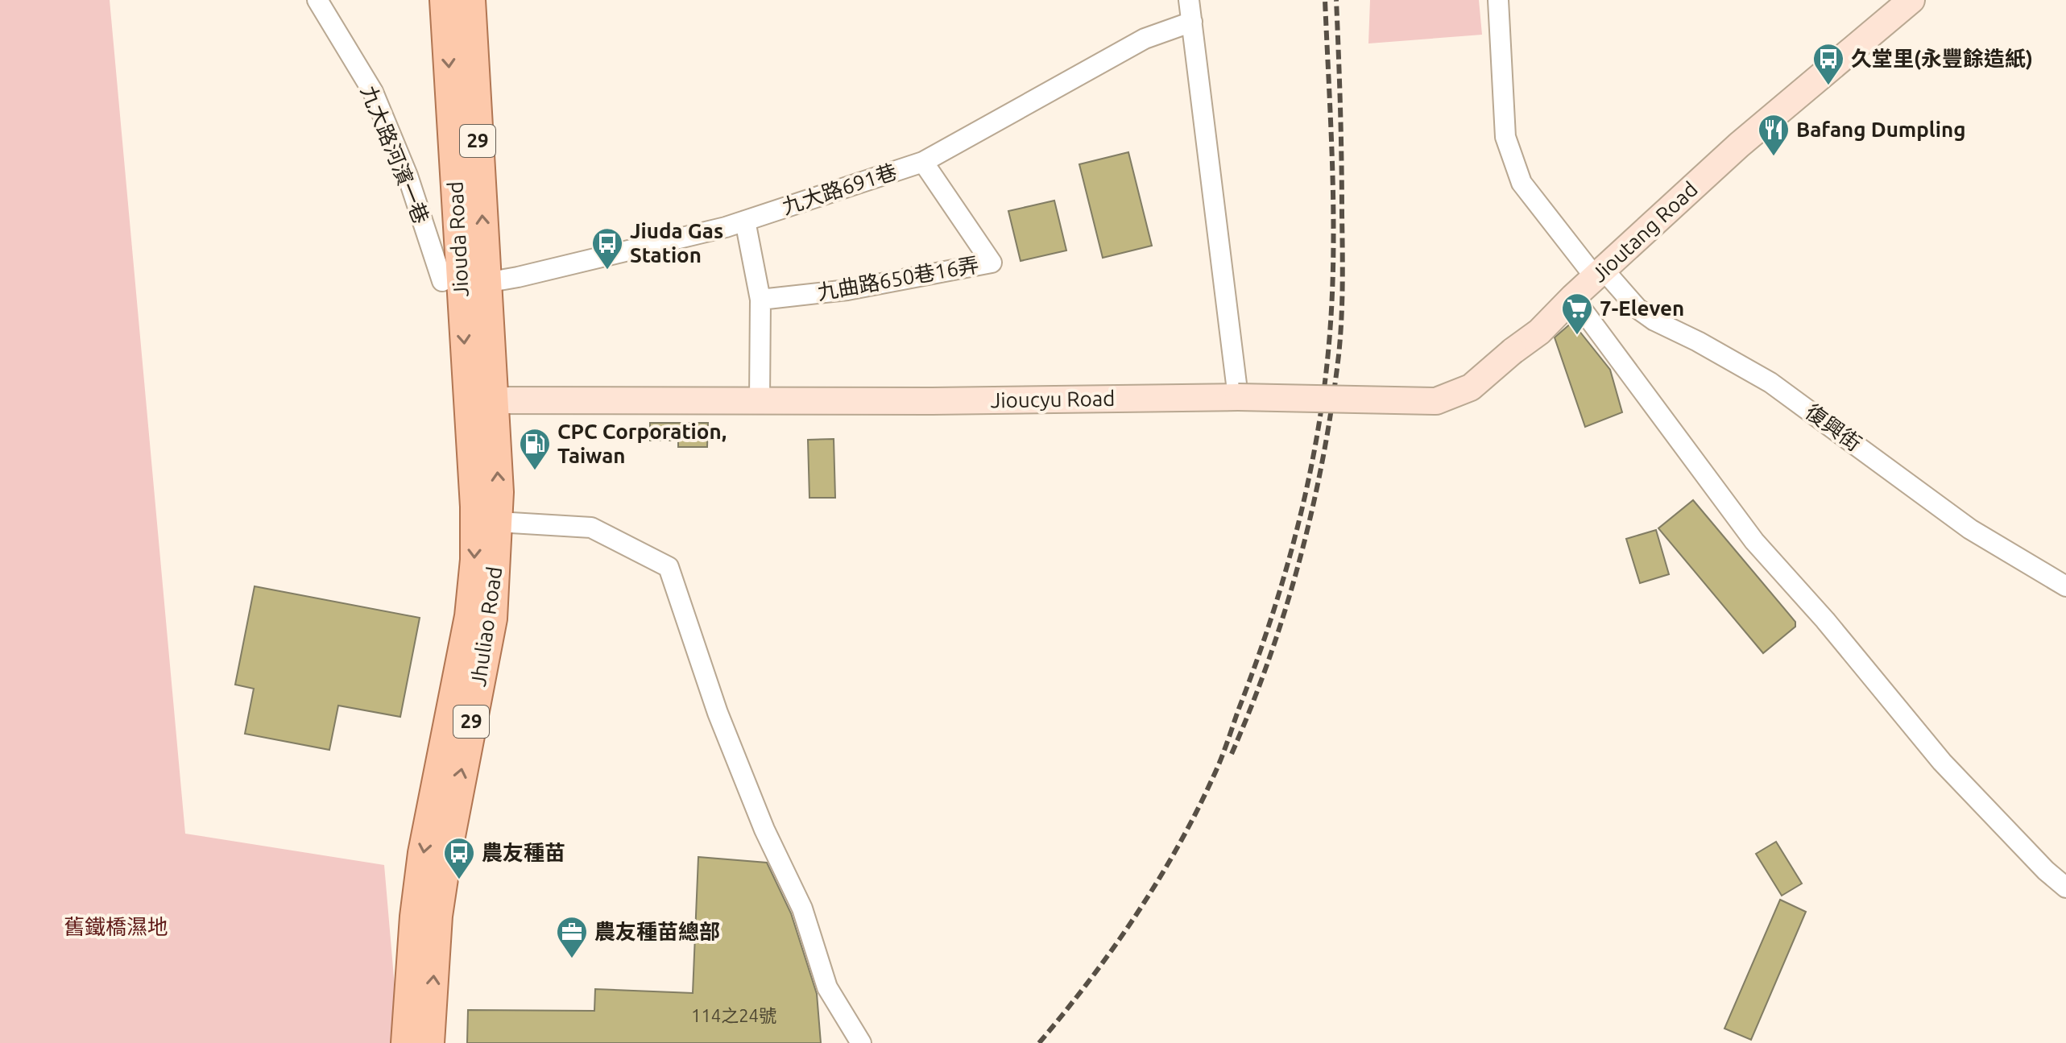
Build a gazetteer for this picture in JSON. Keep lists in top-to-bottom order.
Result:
{
  "streets": {
    "main road": ["29", "Jiouda Road", "Jhuliao Road"],
    "street": [
      "九大路河濱一巷",
      "九大路691巷",
      "Jioutang Road",
      "九曲路650巷16弄",
      "Jioucyu Road",
      "復興街"
    ]
  },
  "crossings": [
    ["九大路河濱一巷", "九大路691巷"],
    ["九大路河濱一巷", "Jiouda Road"],
    ["九大路691巷", "Jiouda Road"],
    ["九大路691巷", "九曲路650巷16弄"],
    ["Jioutang Road", "Jioucyu Road"],
    ["Jioutang Road", "復興街"],
    ["Jiouda Road", "Jioucyu Road"],
    ["Jiouda Road", "Jhuliao Road"],
    ["Jioucyu Road", "Jhuliao Road"]
  ],
  "parks": ["舊鐵橋濕地"],
  "places": {
    "bus stop": ["久堂里(永豐餘造紙)", "Jiuda Gas Station", "農友種苗"],
    "restaurant": ["Bafang Dumpling"],
    "supermarket": ["7-Eleven"],
    "fuel station": ["CPC Corporation, Taiwan"],
    "office": ["農友種苗總部"]
  },
  "house_numbers": ["114之24號"]
}
